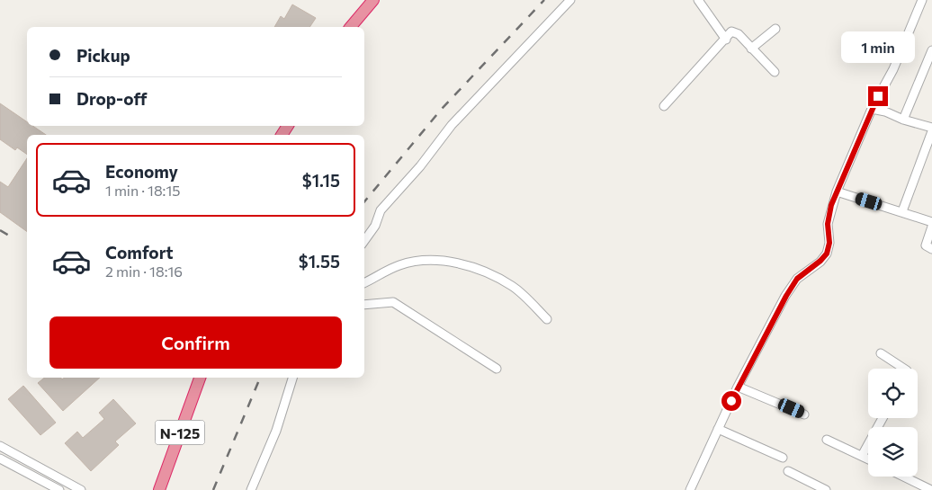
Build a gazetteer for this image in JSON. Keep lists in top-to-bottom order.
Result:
{
  "streets": {
    "highway": ["N-125"]
  },
  "page": {
    "banner": ["Pickup", "Drop-off"],
    "bubble": "1 min",
    "list": [
      {
        "name": "Economy",
        "note": "1 min · 18:15",
        "value": "$1.15"
      },
      {
        "name": "Comfort",
        "note": "2 min · 18:16",
        "value": "$1.55"
      }
    ],
    "buttons": "Confirm"
  }
}
